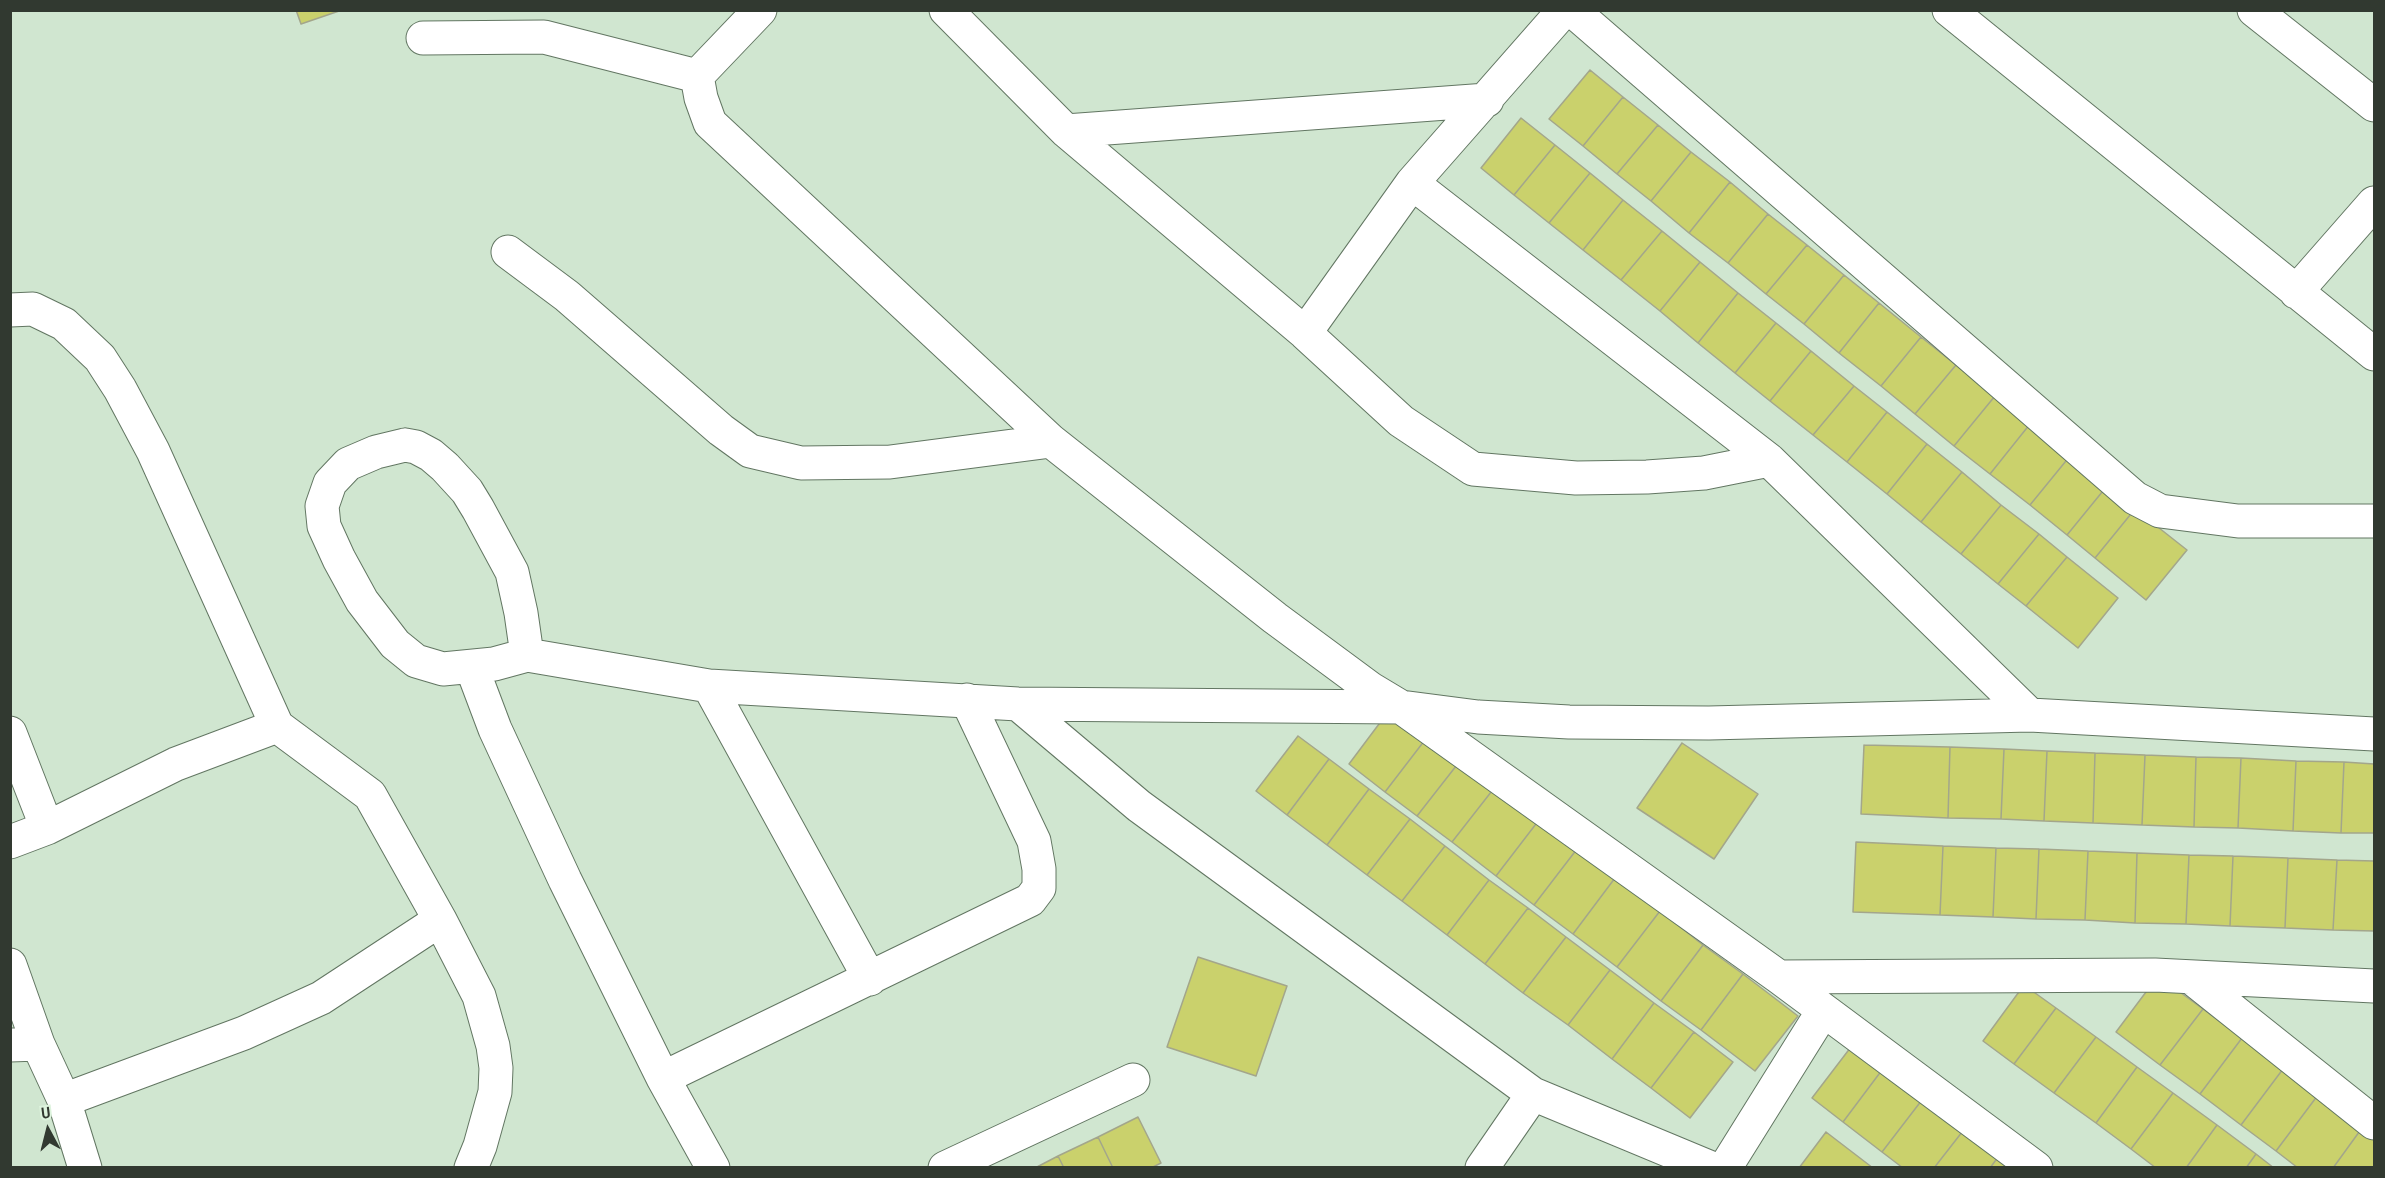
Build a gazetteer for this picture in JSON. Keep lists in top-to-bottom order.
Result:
{
  "north": "top"
}
